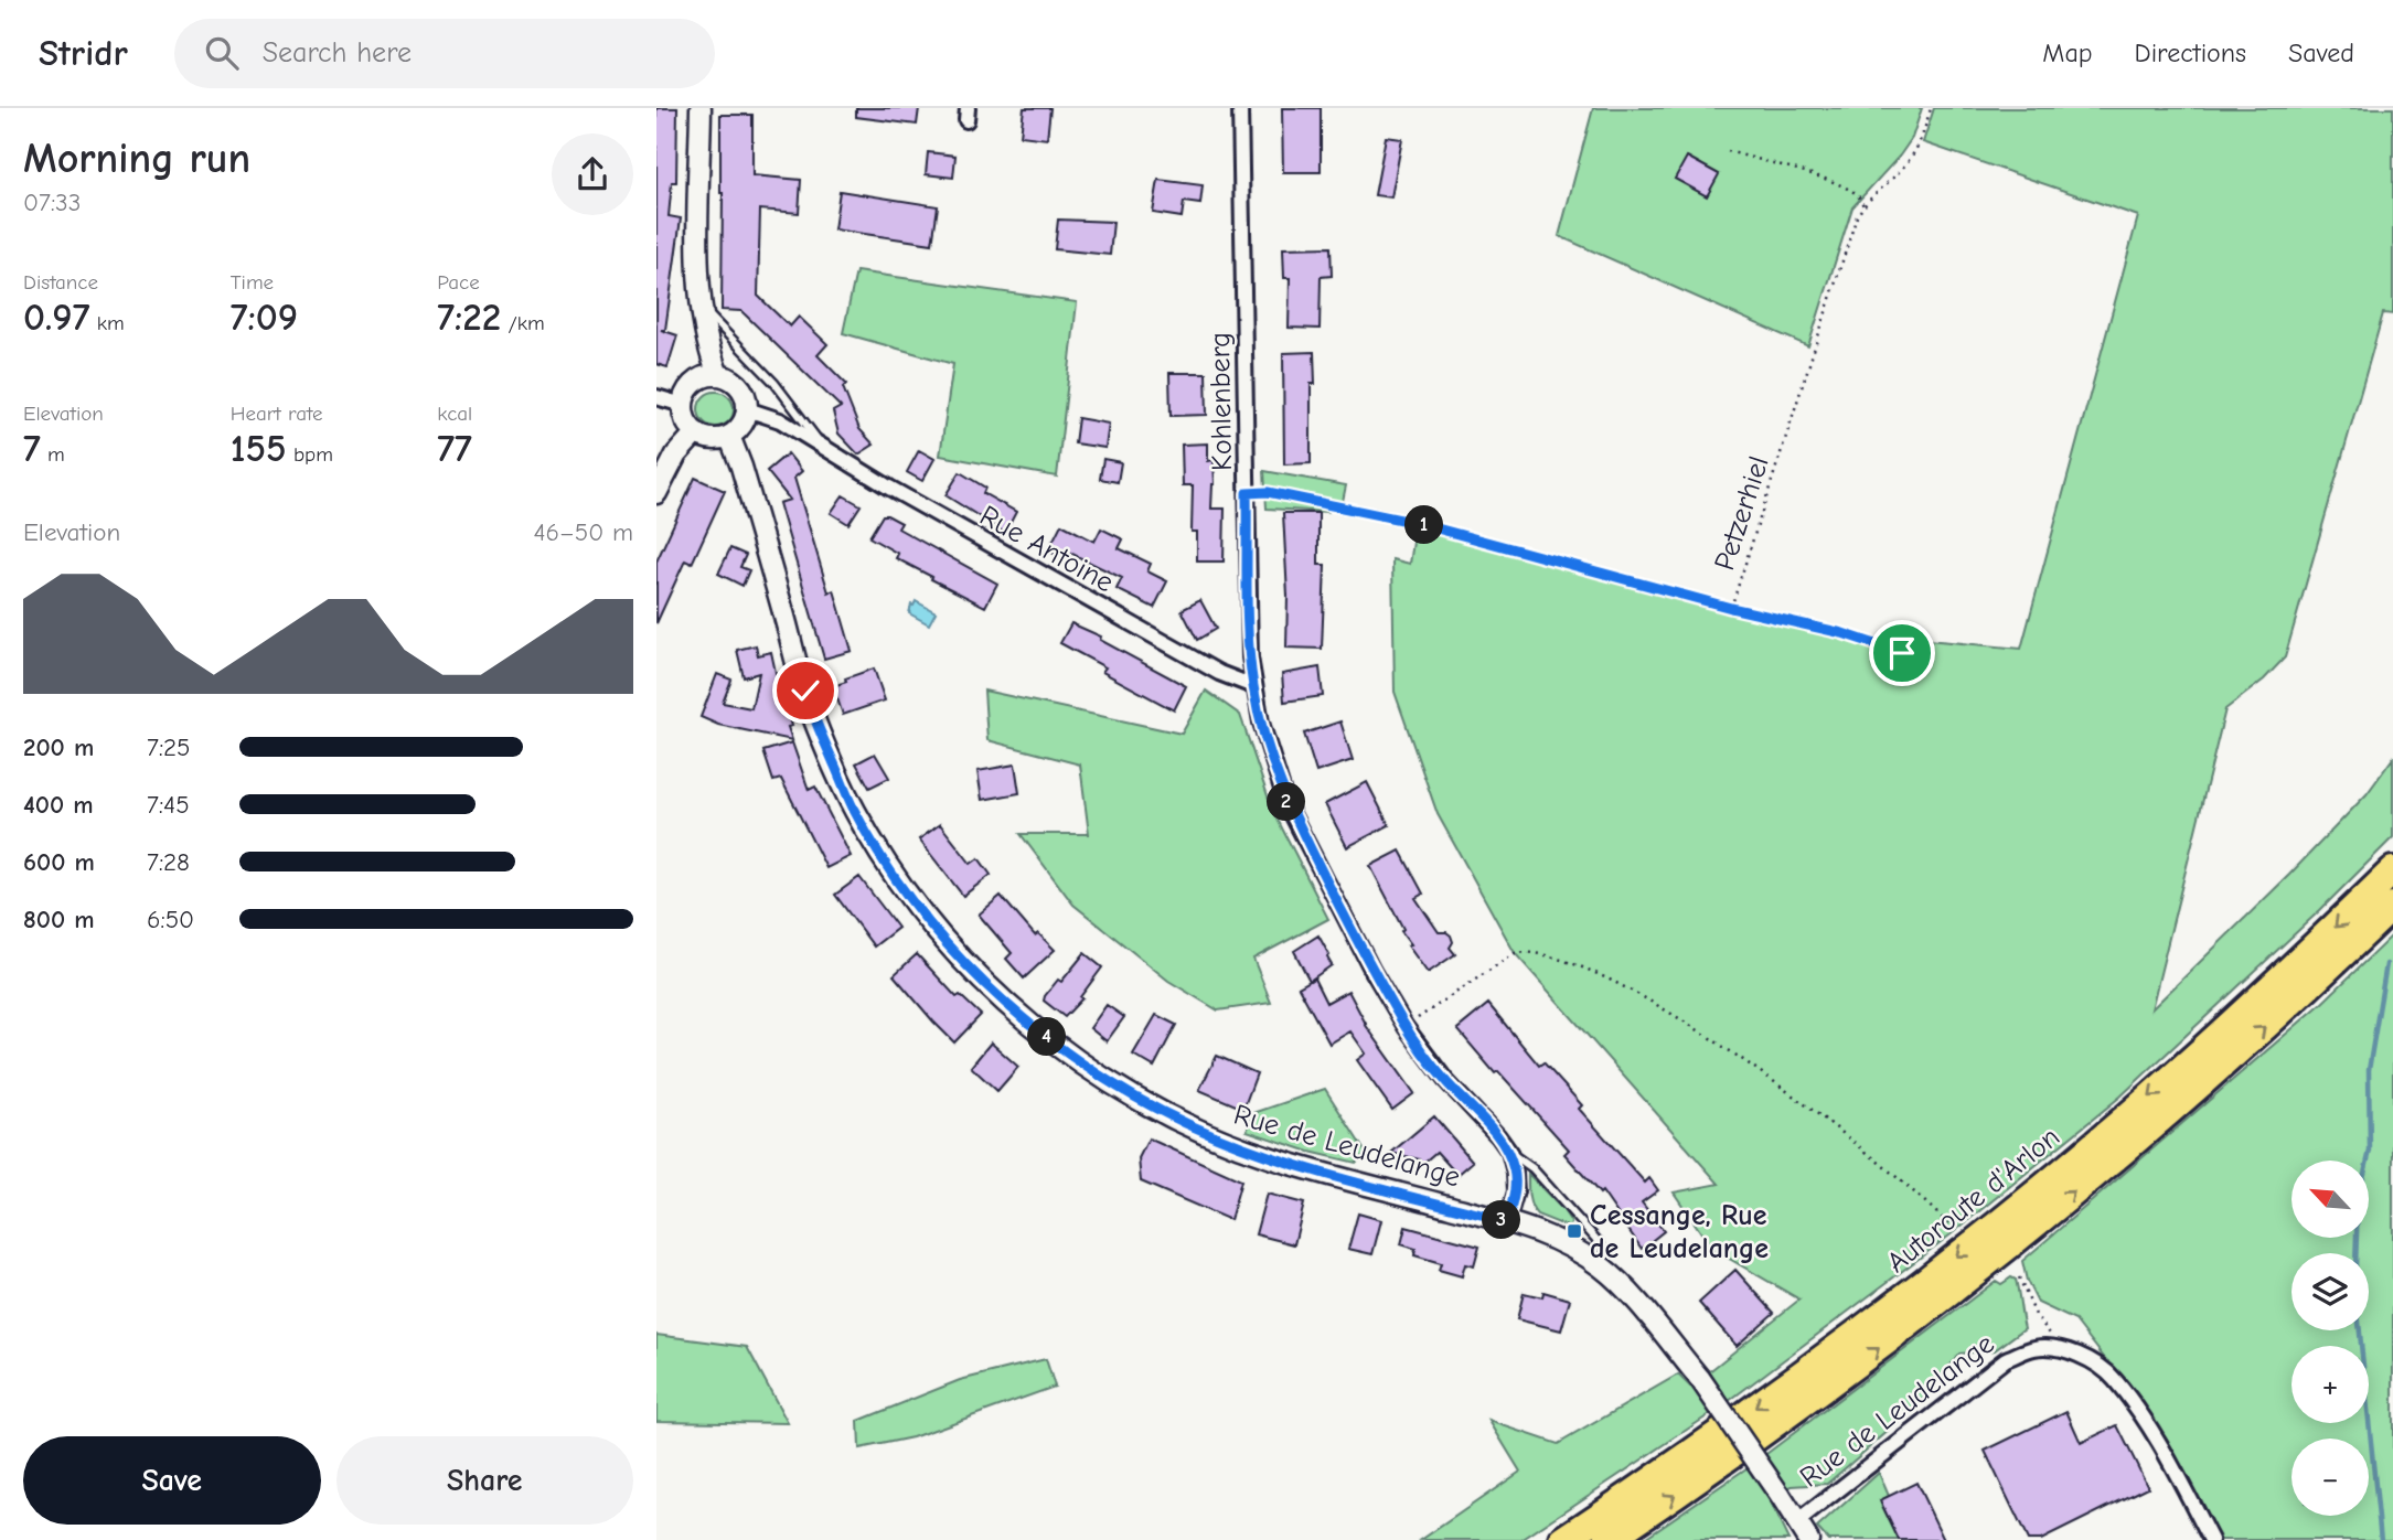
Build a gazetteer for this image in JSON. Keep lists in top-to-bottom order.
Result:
{
  "streets": {
    "highway": ["Autoroute d'Arlon"],
    "main road": ["Rue de Leudelange"],
    "street": ["Kohlenberg", "Rue Antoine"],
    "path": ["Petzerhiel"]
  },
  "crossings": [
    ["Kohlenberg", "Petzerhiel"],
    ["Kohlenberg", "Rue Antoine"],
    ["Kohlenberg", "Rue de Leudelange"],
    ["Rue Antoine", "Rue de Leudelange"]
  ],
  "places": {
    "transit": ["Cessange, Rue de Leudelange"]
  },
  "north": "top left",
  "page": {
    "header": "Stridr",
    "search": "Search here",
    "nav": ["Map", "Directions", "Saved"],
    "heading": ["Morning run", "07:33"],
    "stats": [
      ["Distance", "0.97 km"],
      ["Time", "7:09"],
      ["Pace", "7:22 /km"],
      ["Elevation", "7 m"],
      ["Heart rate", "155 bpm"],
      ["kcal", "77"]
    ],
    "chart": ["Elevation", "46–50 m"],
    "pins": [
      "1",
      "2",
      "4",
      "3"
    ],
    "list": [
      {
        "name": "200 m",
        "note": "7:25"
      },
      {
        "name": "400 m",
        "note": "7:45"
      },
      {
        "name": "600 m",
        "note": "7:28"
      },
      {
        "name": "800 m",
        "note": "6:50"
      }
    ],
    "map_buttons": ["+", "−"],
    "buttons": ["Save", "Share"]
  }
}
